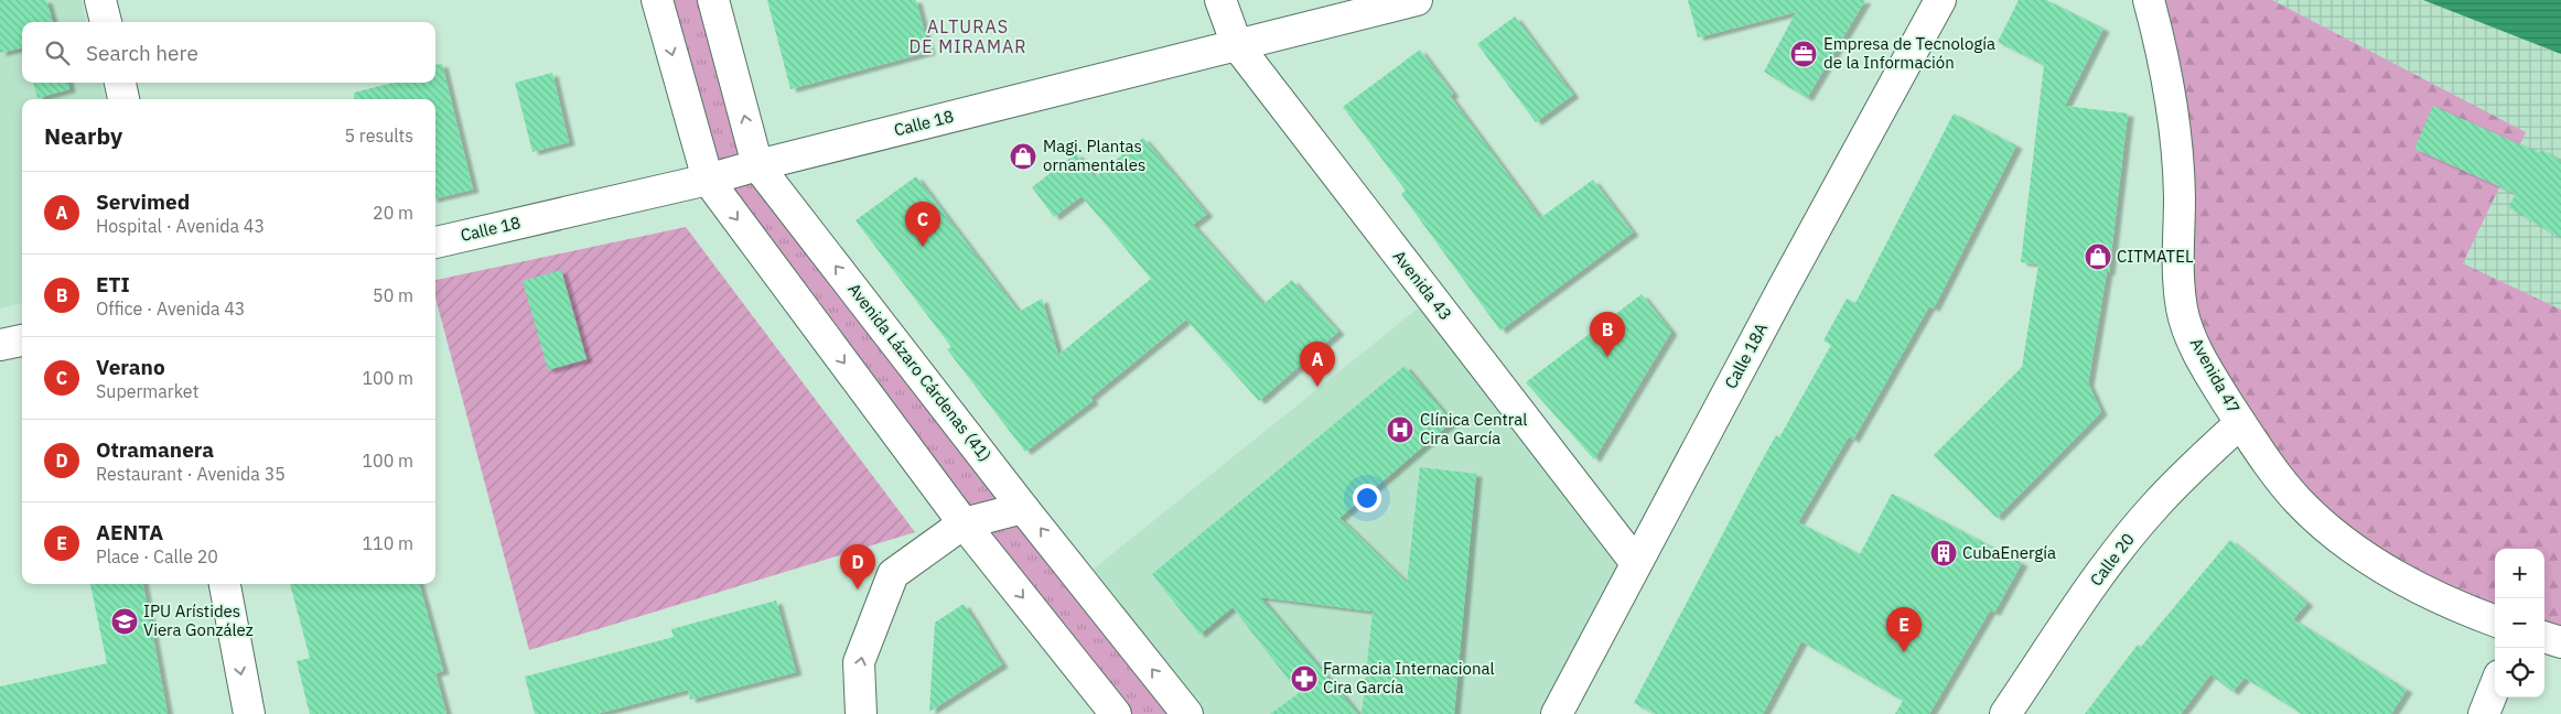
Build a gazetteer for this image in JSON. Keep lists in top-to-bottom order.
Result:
{
  "streets": {
    "street": [
      "Calle 18",
      "Avenida 43",
      "Calle 18A",
      "Avenida Lázaro Cárdenas (41)",
      "Avenida 47",
      "Calle 20"
    ]
  },
  "crossings": [
    ["Calle 18", "Avenida 43"],
    ["Calle 18", "Avenida Lázaro Cárdenas (41)"],
    ["Avenida 43", "Calle 18A"],
    ["Avenida 47", "Calle 20"]
  ],
  "districts": ["ALTURAS DE MIRAMAR"],
  "places": {
    "office": ["Empresa de Tecnología de la Información"],
    "shop": ["Magi. Plantas ornamentales", "CITMATEL"],
    "hospital": ["Clínica Central Cira García"],
    "building": ["CubaEnergía"],
    "school or university": ["IPU Arístides Viera González"],
    "pharmacy": ["Farmacia Internacional Cira García"]
  },
  "page": {
    "search": "Search here",
    "heading": ["Nearby", "5 results"],
    "list": [
      {
        "mark": "A",
        "name": "Servimed",
        "note": "Hospital · Avenida 43",
        "value": "20 m"
      },
      {
        "mark": "B",
        "name": "ETI",
        "note": "Office · Avenida 43",
        "value": "50 m"
      },
      {
        "mark": "C",
        "name": "Verano",
        "note": "Supermarket",
        "value": "100 m"
      },
      {
        "mark": "D",
        "name": "Otramanera",
        "note": "Restaurant · Avenida 35",
        "value": "100 m"
      },
      {
        "mark": "E",
        "name": "AENTA",
        "note": "Place · Calle 20",
        "value": "110 m"
      }
    ],
    "pins": [
      "C",
      "B",
      "A",
      "D",
      "E"
    ],
    "map_buttons": ["+", "−"]
  }
}
